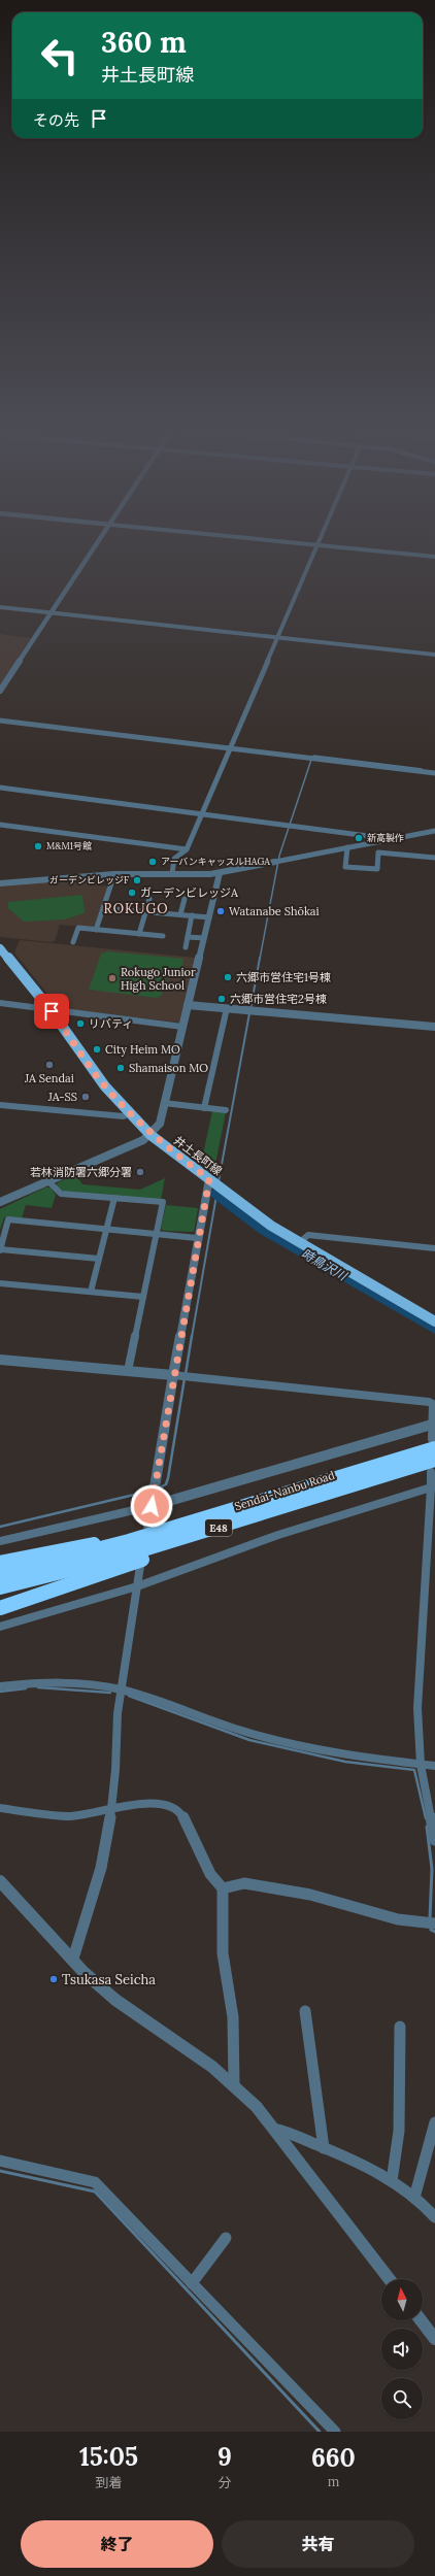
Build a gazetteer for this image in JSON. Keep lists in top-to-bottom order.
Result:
{
  "streets": {
    "highway": ["Sendai-Nanbu Road", "E48"],
    "main road": ["井土長町線"]
  },
  "districts": ["ROKUGO"],
  "water": ["時鳥沢川"],
  "places": [
    "新高製作",
    "M&M1号館",
    "アーバンキャッスルHAGA",
    "ガーデンビレッジF",
    "ガーデンビレッジA",
    "Watanabe Shōkai",
    "六郷市営住宅1号棟",
    "Rokugo Junior High School",
    "六郷市営住宅2号棟",
    "リバティ",
    "City Heim MO",
    "JA Sendai",
    "Shamaison MO",
    "JA-SS",
    "若林消防署六郷分署",
    "Tsukasa Seicha"
  ],
  "north": "top",
  "page": {
    "turn": ["360 m", "井土長町線"],
    "then": "その先",
    "eta": [
      "15:05",
      "到着",
      "9",
      "分",
      "660",
      "m"
    ],
    "buttons": ["終了", "共有"]
  }
}
